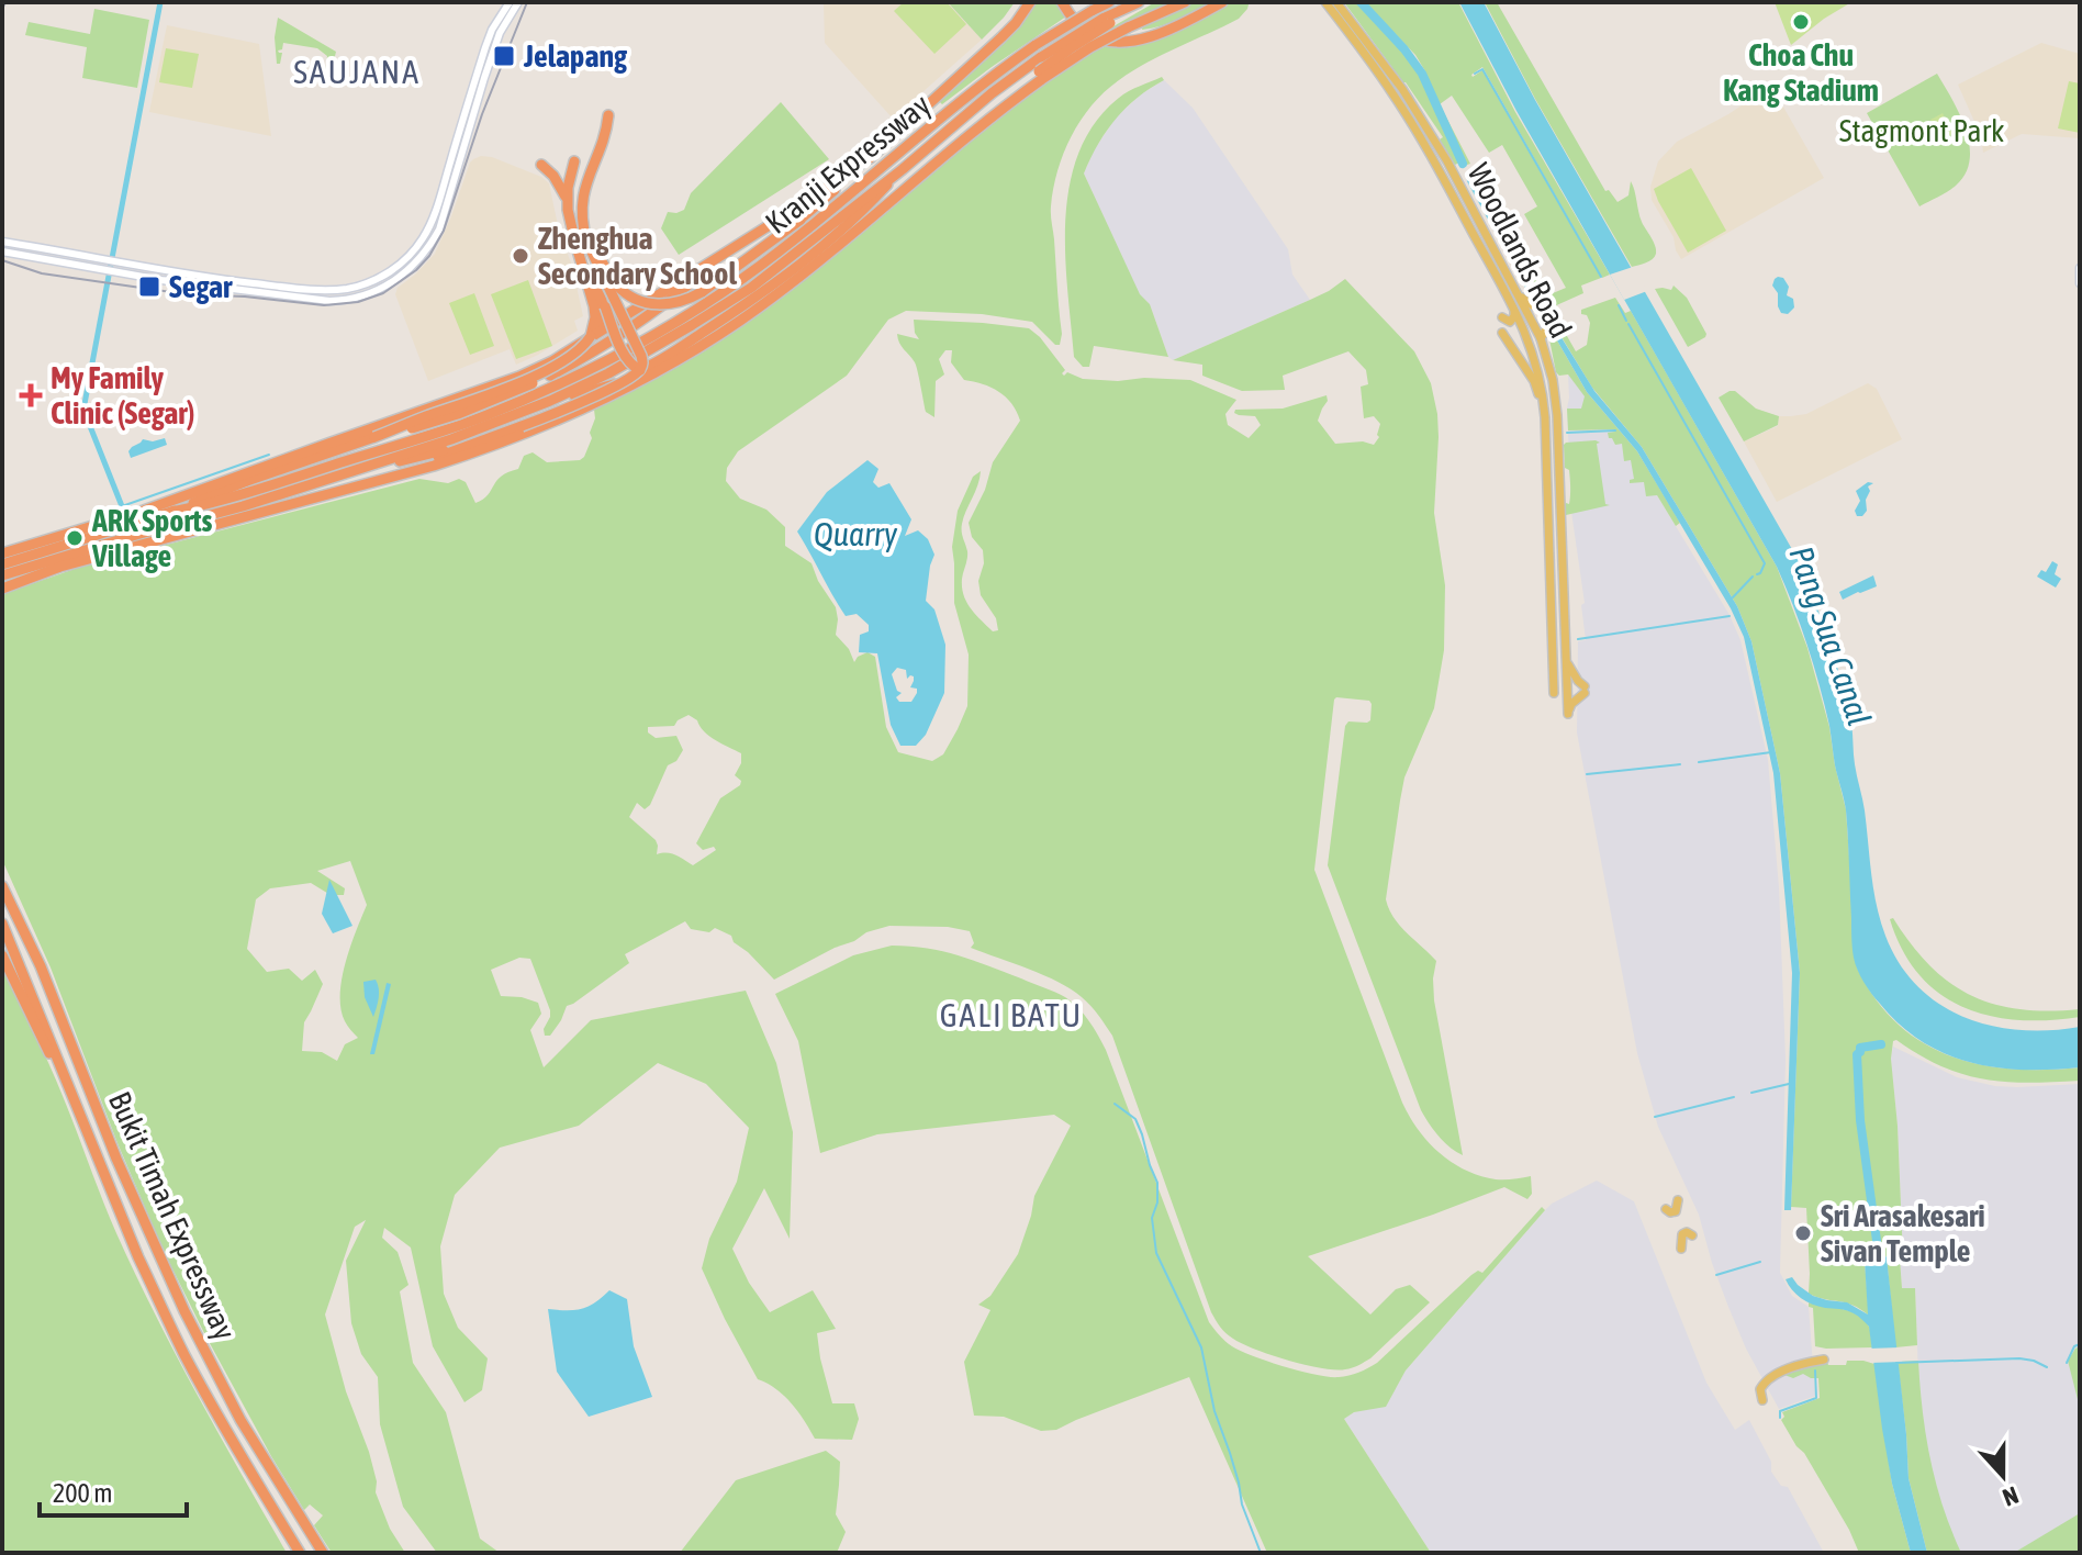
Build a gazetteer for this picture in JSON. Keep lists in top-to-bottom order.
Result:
{
  "streets": {
    "highway": ["Kranji Expressway", "Bukit Timah Expressway"],
    "main road": ["Woodlands Road"]
  },
  "districts": ["SAUJANA", "GALI BATU"],
  "water": ["Quarry", "Pang Sua Canal"],
  "parks": ["Stagmont Park"],
  "places": {
    "other": [
      "Choa Chu Kang Stadium",
      "Zhenghua Secondary School",
      "ARK Sports Village",
      "Sri Arasakesari Sivan Temple"
    ],
    "transit": ["Jelapang", "Segar"],
    "health": ["My Family Clinic (Segar)"]
  },
  "scale_bar": "200 m",
  "north": "bottom"
}
